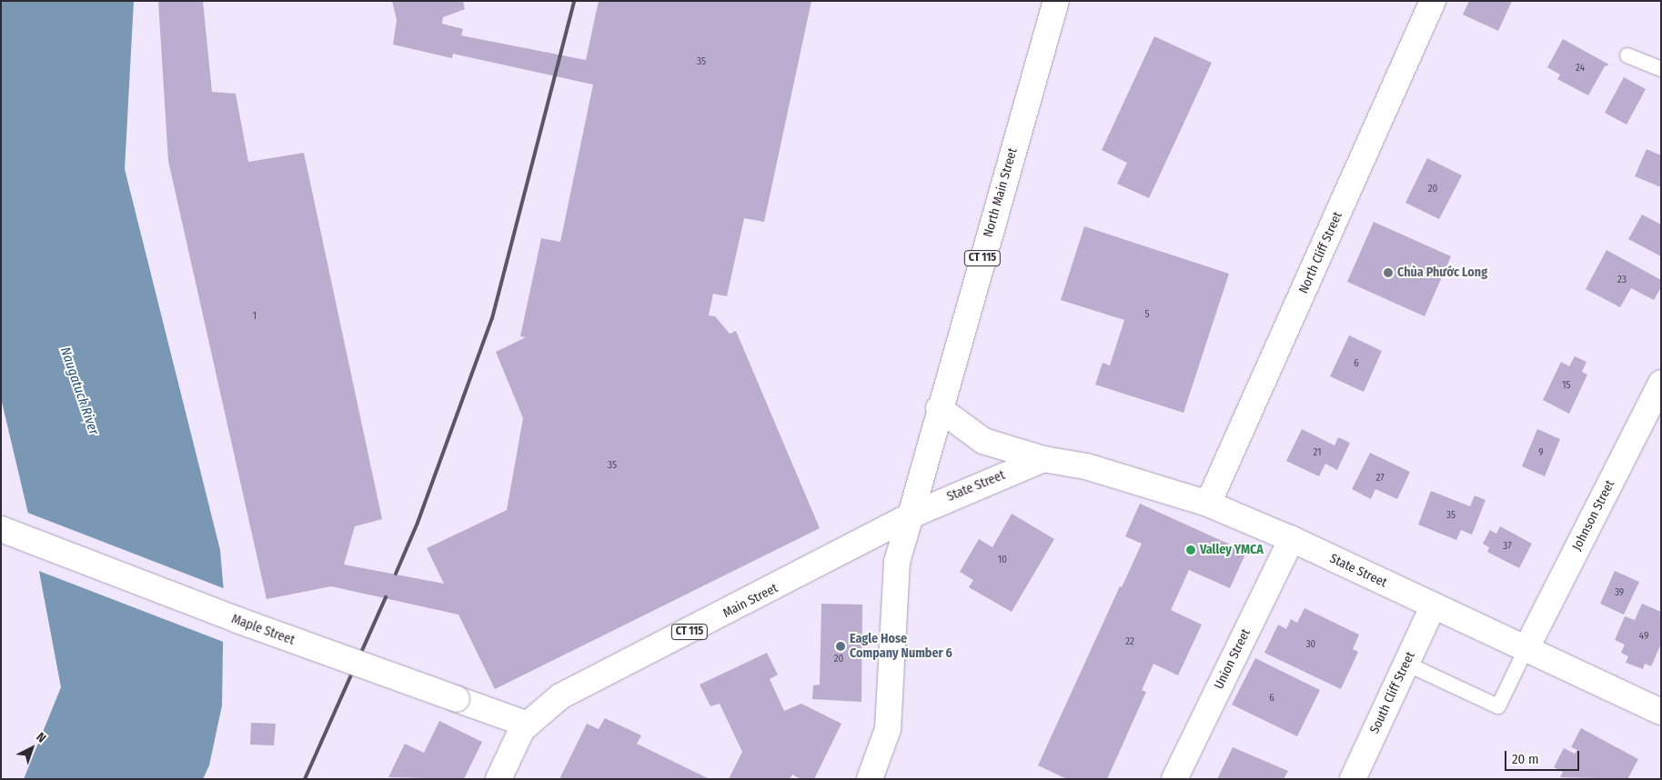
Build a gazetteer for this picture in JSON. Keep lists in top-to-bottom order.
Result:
{
  "streets": {
    "main road": [
      "North Main Street",
      "North Cliff Street",
      "CT 115",
      "State Street",
      "Johnson Street",
      "Main Street",
      "Maple Street",
      "Union Street",
      "South Cliff Street"
    ]
  },
  "crossings": [
    ["North Main Street", "State Street"],
    ["North Main Street", "Main Street"],
    ["North Cliff Street", "State Street"],
    ["State Street", "Johnson Street"],
    ["State Street", "Main Street"],
    ["State Street", "Union Street"],
    ["State Street", "South Cliff Street"],
    ["Main Street", "Maple Street"]
  ],
  "water": ["Naugatuck River"],
  "places": ["Chùa Phước Long", "Valley YMCA", "Eagle Hose Company Number 6"],
  "house_numbers": [
    "35",
    "24",
    "20",
    "23",
    "5",
    "1",
    "6",
    "15",
    "21",
    "9",
    "35",
    "27",
    "35",
    "37",
    "10",
    "39",
    "49",
    "22",
    "30",
    "20",
    "6"
  ],
  "scale_bar": "20 m",
  "north": "top right"
}
